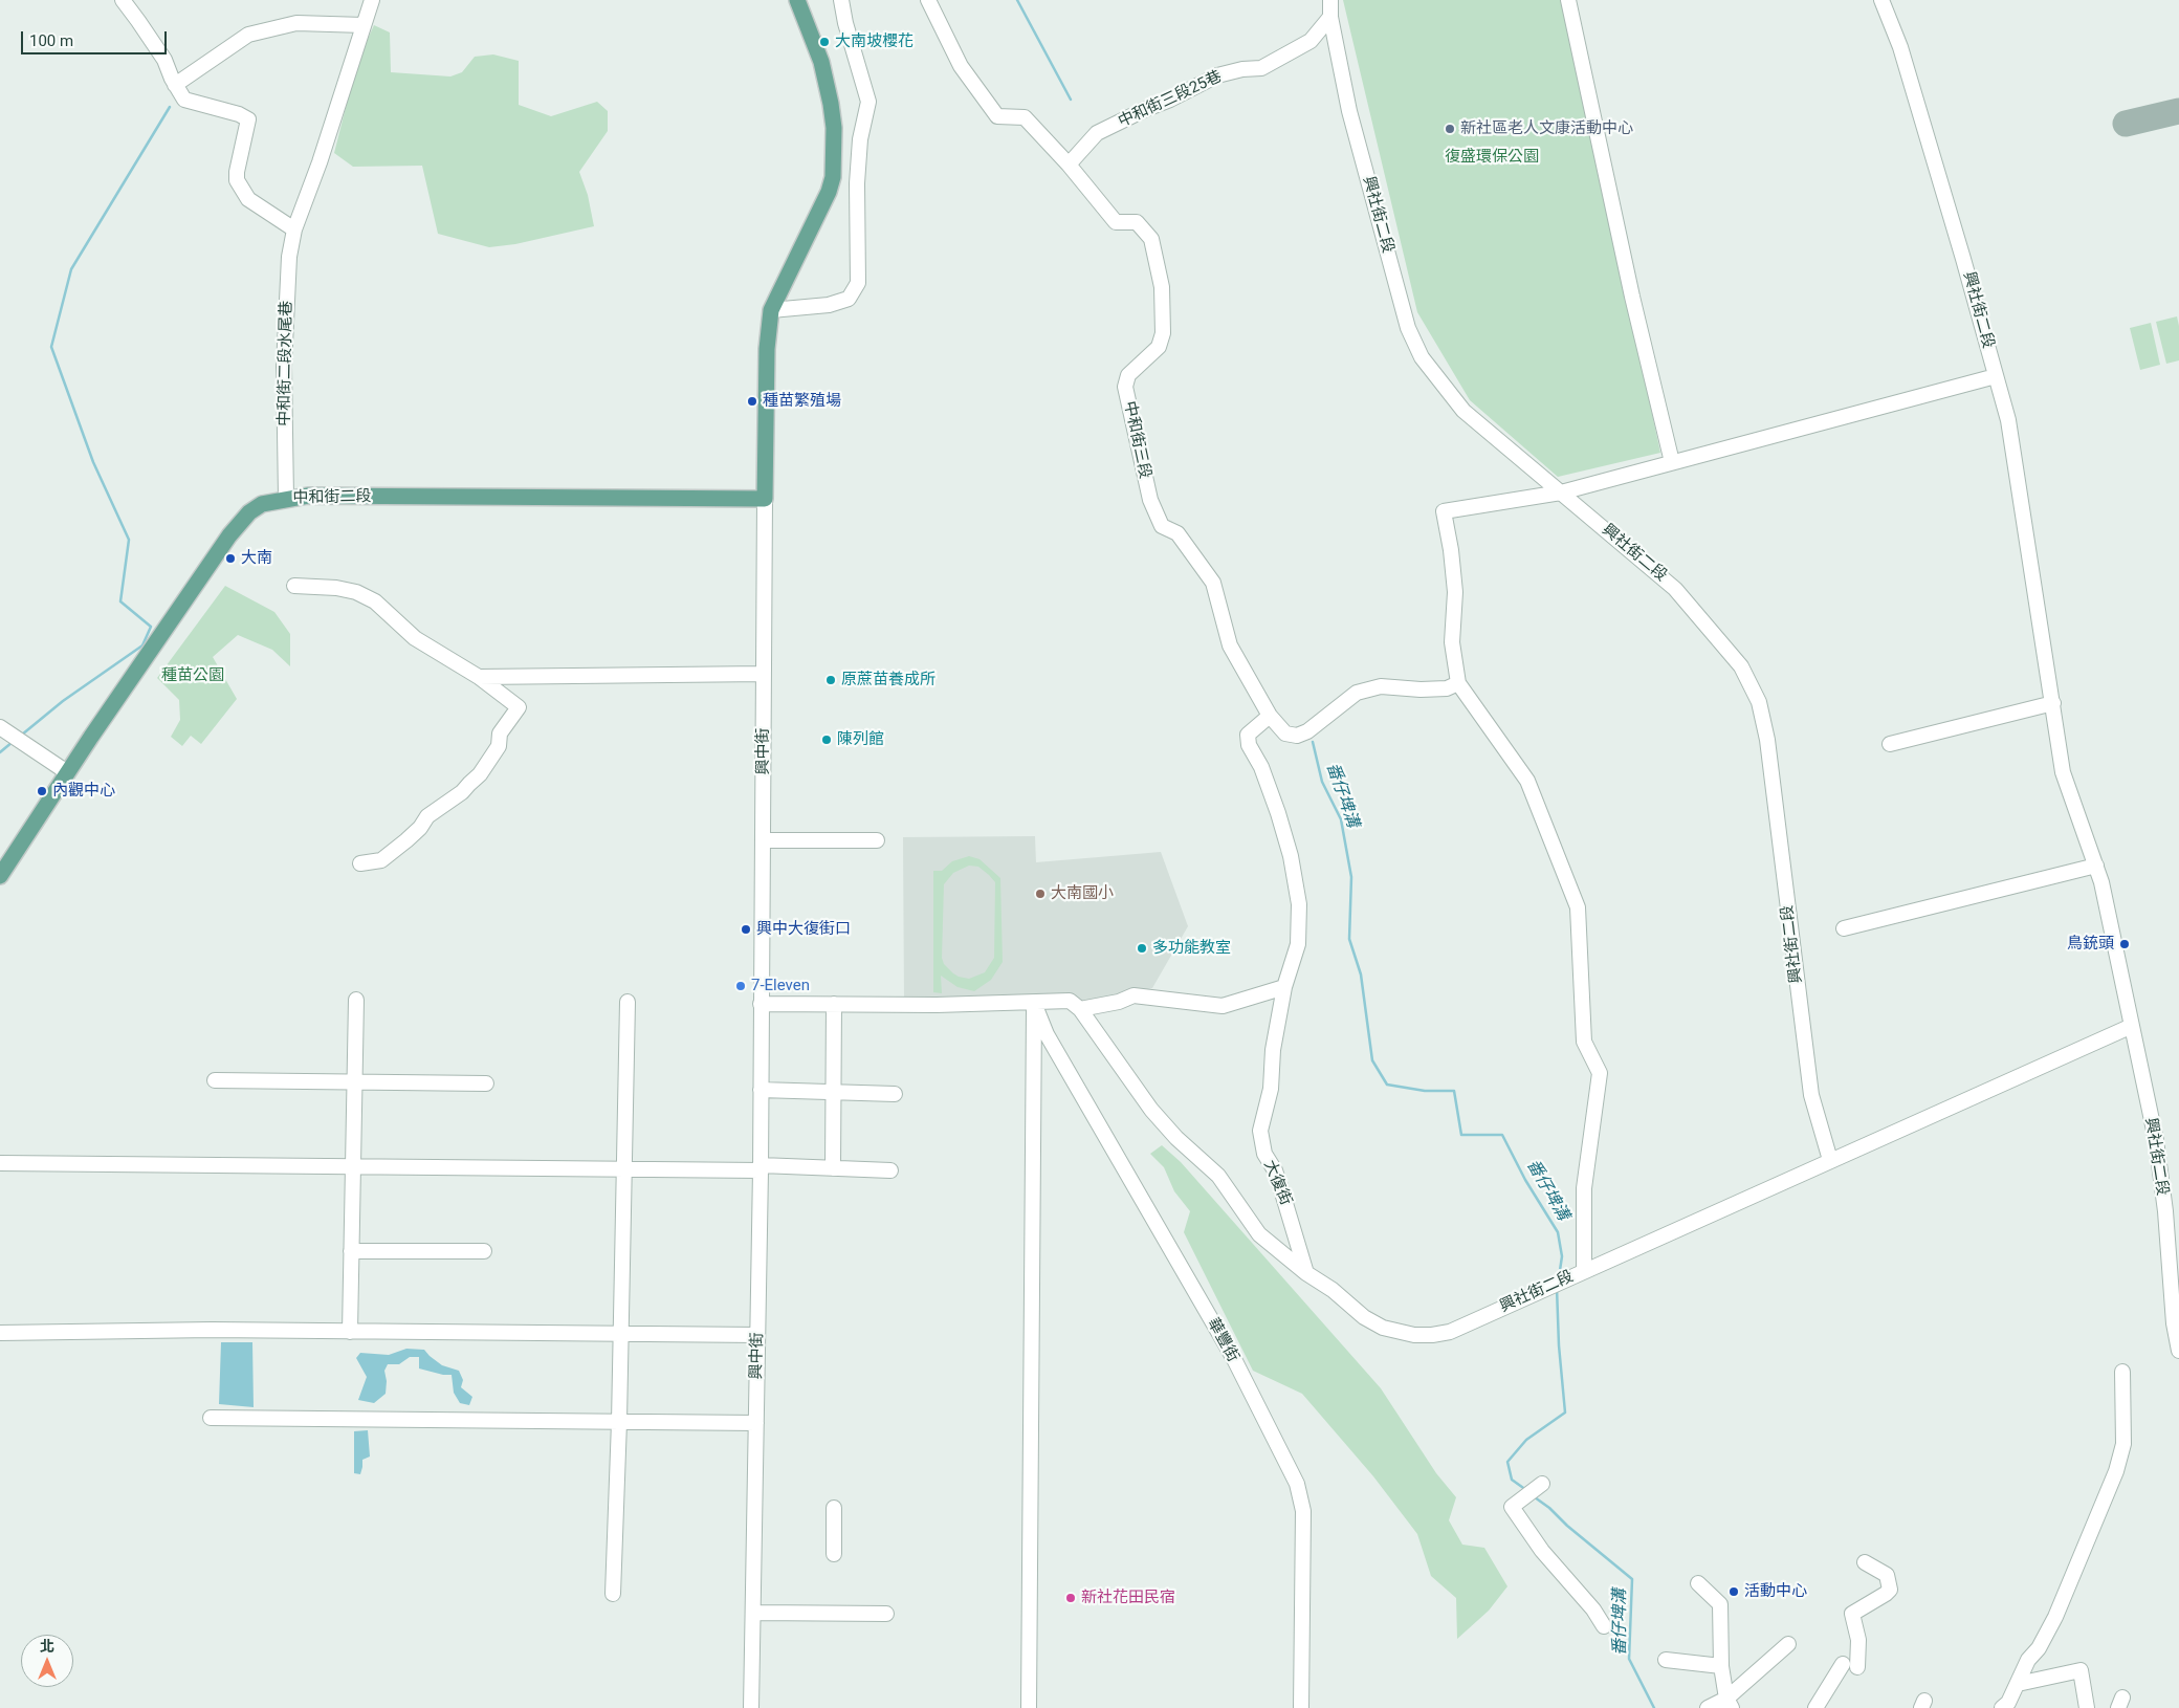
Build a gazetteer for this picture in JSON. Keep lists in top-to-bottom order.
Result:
{
  "streets": {
    "main road": ["中和街二段"],
    "street": [
      "中和街三段25巷",
      "興社街二段",
      "中和街二段水尾巷",
      "中和街三段",
      "興中街",
      "大復街",
      "華豐街"
    ]
  },
  "crossings": [
    ["中和街三段25巷", "興社街二段"],
    ["中和街三段25巷", "中和街三段"],
    ["興社街二段", "大復街"],
    ["中和街二段水尾巷", "中和街二段"],
    ["中和街三段", "大復街"],
    ["中和街二段", "興中街"]
  ],
  "water": ["番仔埤溝"],
  "parks": ["復盛環保公園", "種苗公園"],
  "places": [
    "大南坡櫻花",
    "新社區老人文康活動中心",
    "種苗繁殖場",
    "大南",
    "原蔗苗養成所",
    "陳列館",
    "內觀中心",
    "大南國小",
    "興中大復街口",
    "鳥銃頭",
    "多功能教室",
    "7-Eleven",
    "活動中心",
    "新社花田民宿"
  ],
  "scale_bar": "100 m",
  "north": "top"
}
